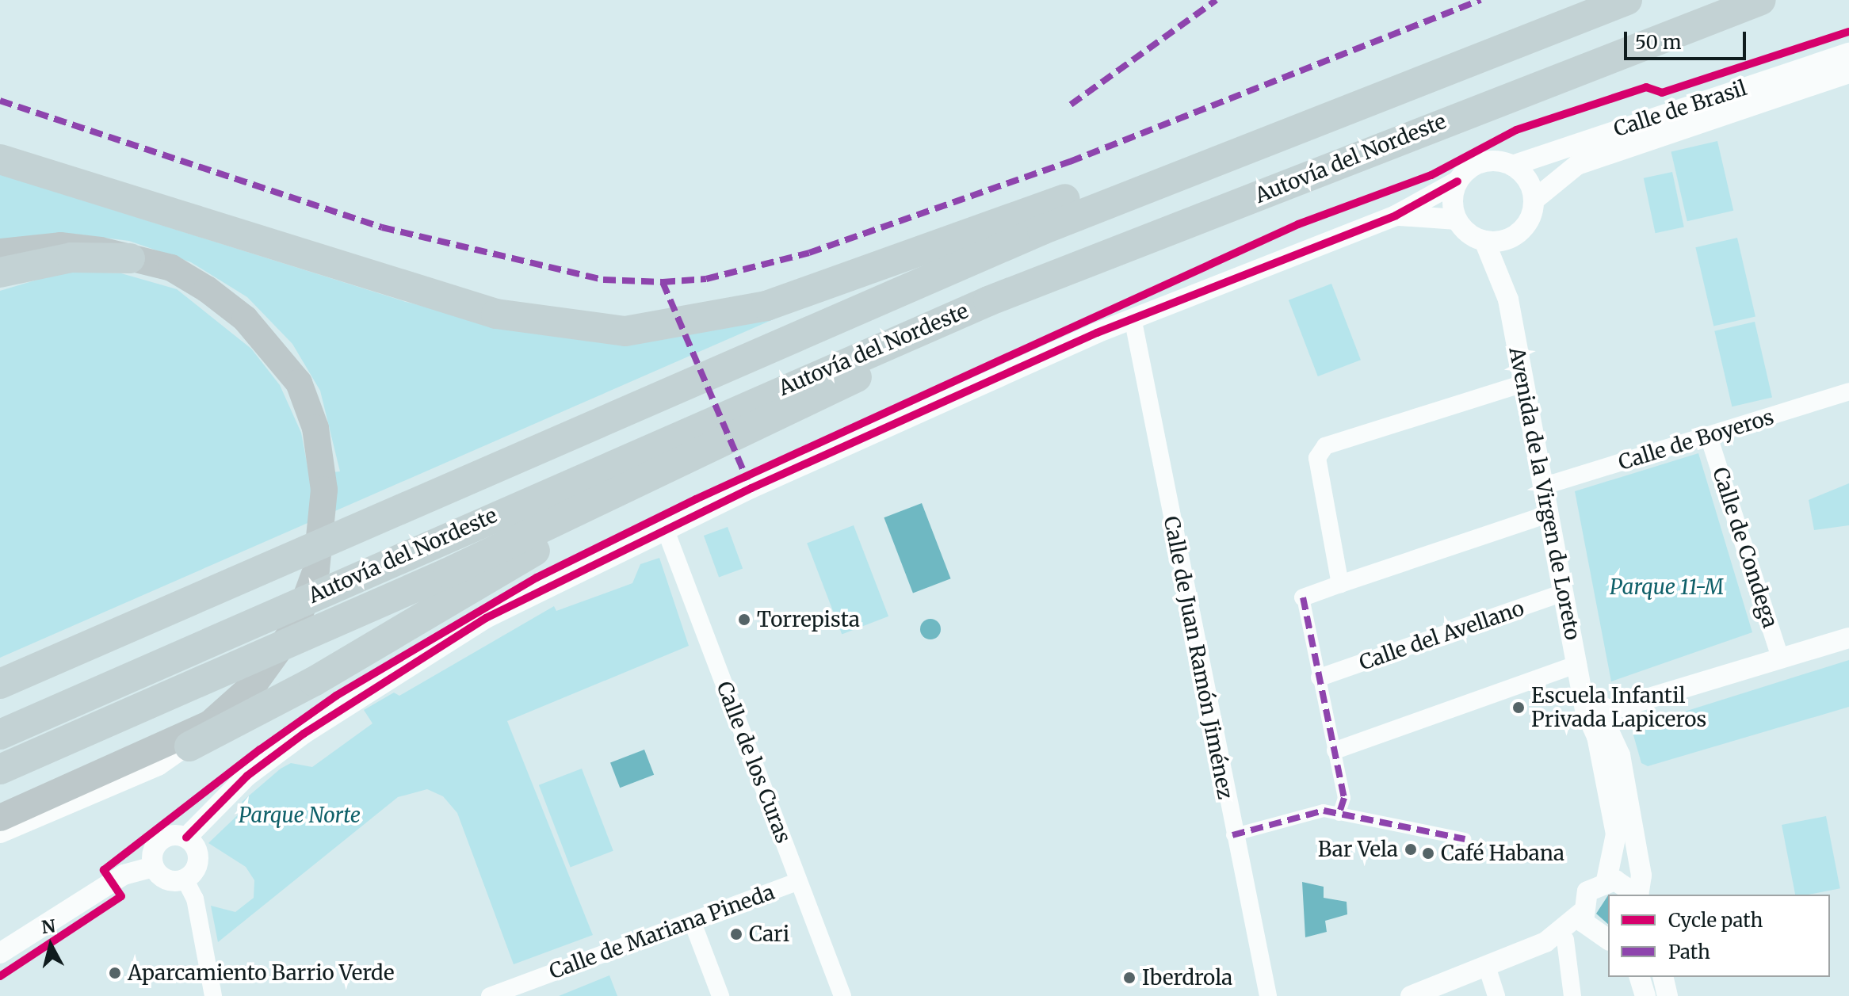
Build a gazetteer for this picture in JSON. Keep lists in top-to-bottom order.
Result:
{
  "streets": {
    "highway": ["Autovía del Nordeste"],
    "street": [
      "Calle de Brasil",
      "Calle de Boyeros",
      "Avenida de la Virgen de Loreto",
      "Calle de Condega",
      "Calle del Avellano",
      "Calle de Juan Ramón Jiménez",
      "Calle de los Curas",
      "Calle de Mariana Pineda"
    ]
  },
  "crossings": [
    ["Calle de Brasil", "Avenida de la Virgen de Loreto"],
    ["Calle de Boyeros", "Avenida de la Virgen de Loreto"],
    ["Calle de Boyeros", "Calle de Condega"],
    ["Avenida de la Virgen de Loreto", "Calle del Avellano"],
    ["Calle de los Curas", "Calle de Mariana Pineda"]
  ],
  "parks": ["Parque 11-M", "Parque Norte"],
  "places": [
    "Torrepista",
    "Escuela Infantil Privada Lapiceros",
    "Bar Vela",
    "Café Habana",
    "Cari",
    "Aparcamiento Barrio Verde",
    "Iberdrola"
  ],
  "legend": ["Cycle path", "Path"],
  "scale_bar": "50 m",
  "north": "top"
}
